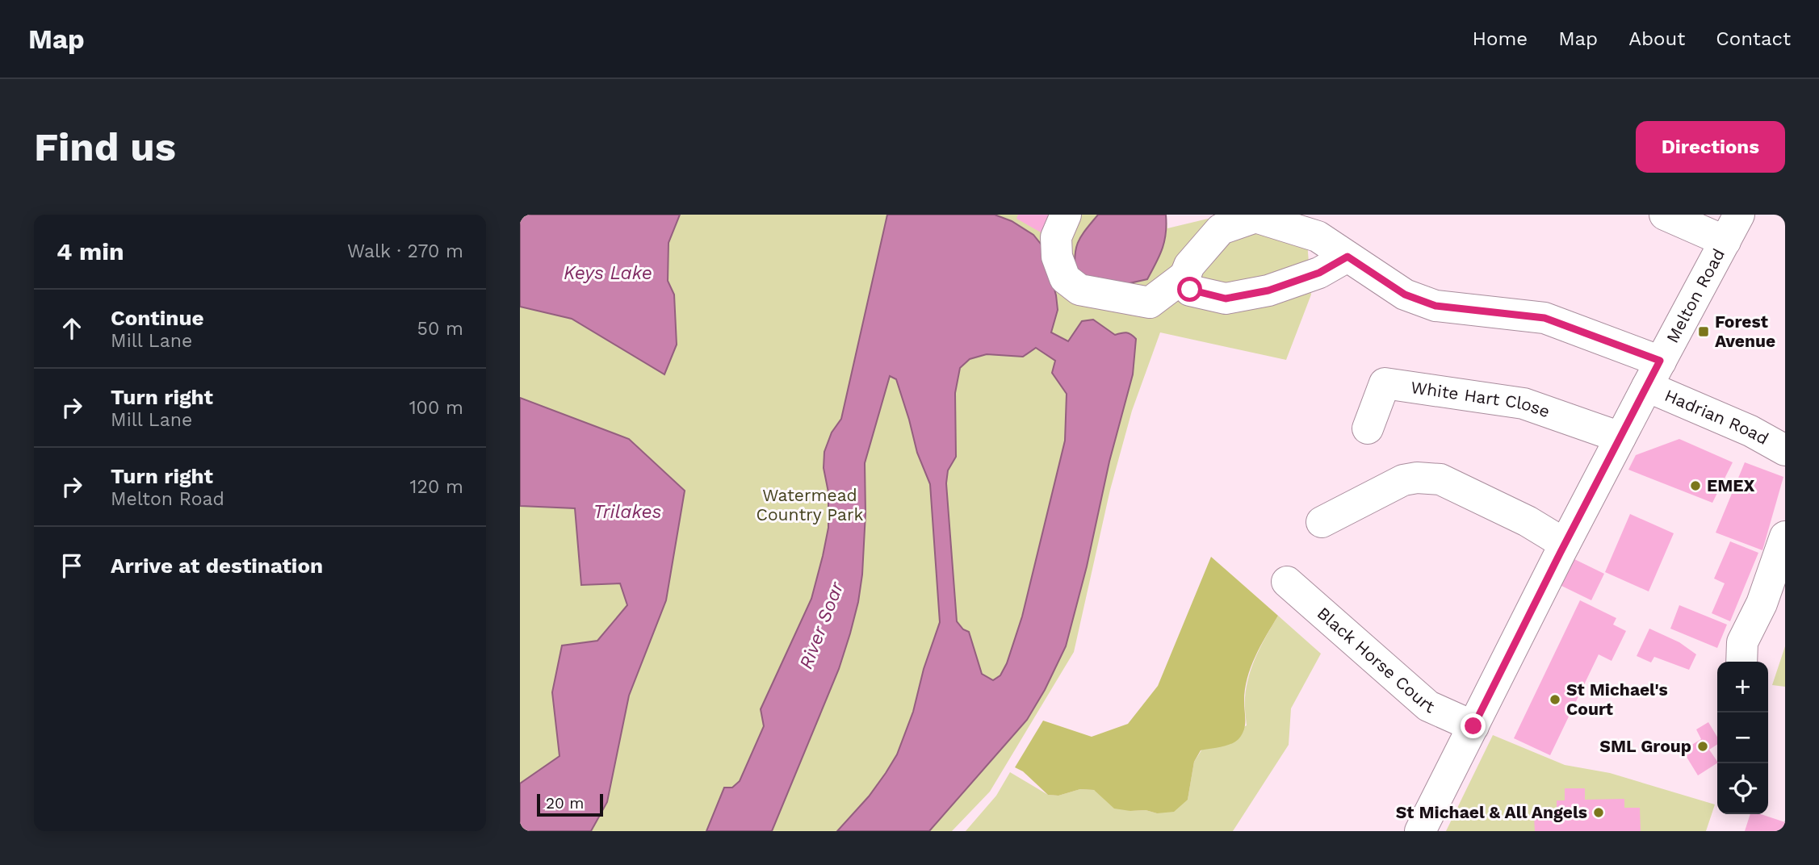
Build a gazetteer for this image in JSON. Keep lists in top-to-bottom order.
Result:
{
  "streets": {
    "street": [
      "Melton Road",
      "White Hart Close",
      "Hadrian Road",
      "Black Horse Court"
    ]
  },
  "crossings": [
    ["Melton Road", "White Hart Close"],
    ["Melton Road", "Hadrian Road"],
    ["Melton Road", "Black Horse Court"]
  ],
  "water": ["Keys Lake", "Trilakes", "River Soar"],
  "parks": ["Watermead Country Park"],
  "places": {
    "transit": ["Forest Avenue"],
    "other": [
      "EMEX",
      "St Michael's Court",
      "SML Group",
      "St Michael & All Angels"
    ]
  },
  "scale_bar": "20 m",
  "page": {
    "header": "Map",
    "nav": [
      "Home",
      "Map",
      "About",
      "Contact"
    ],
    "buttons": "Directions",
    "title": "Find us",
    "heading": ["4 min", "Walk · 270 m"],
    "list": [
      ["Continue", "Mill Lane", "50 m"],
      ["Turn right", "Mill Lane", "100 m"],
      ["Turn right", "Melton Road", "120 m"],
      "Arrive at destination"
    ],
    "map_buttons": ["+", "−"],
    "scale": "20 m"
  }
}
